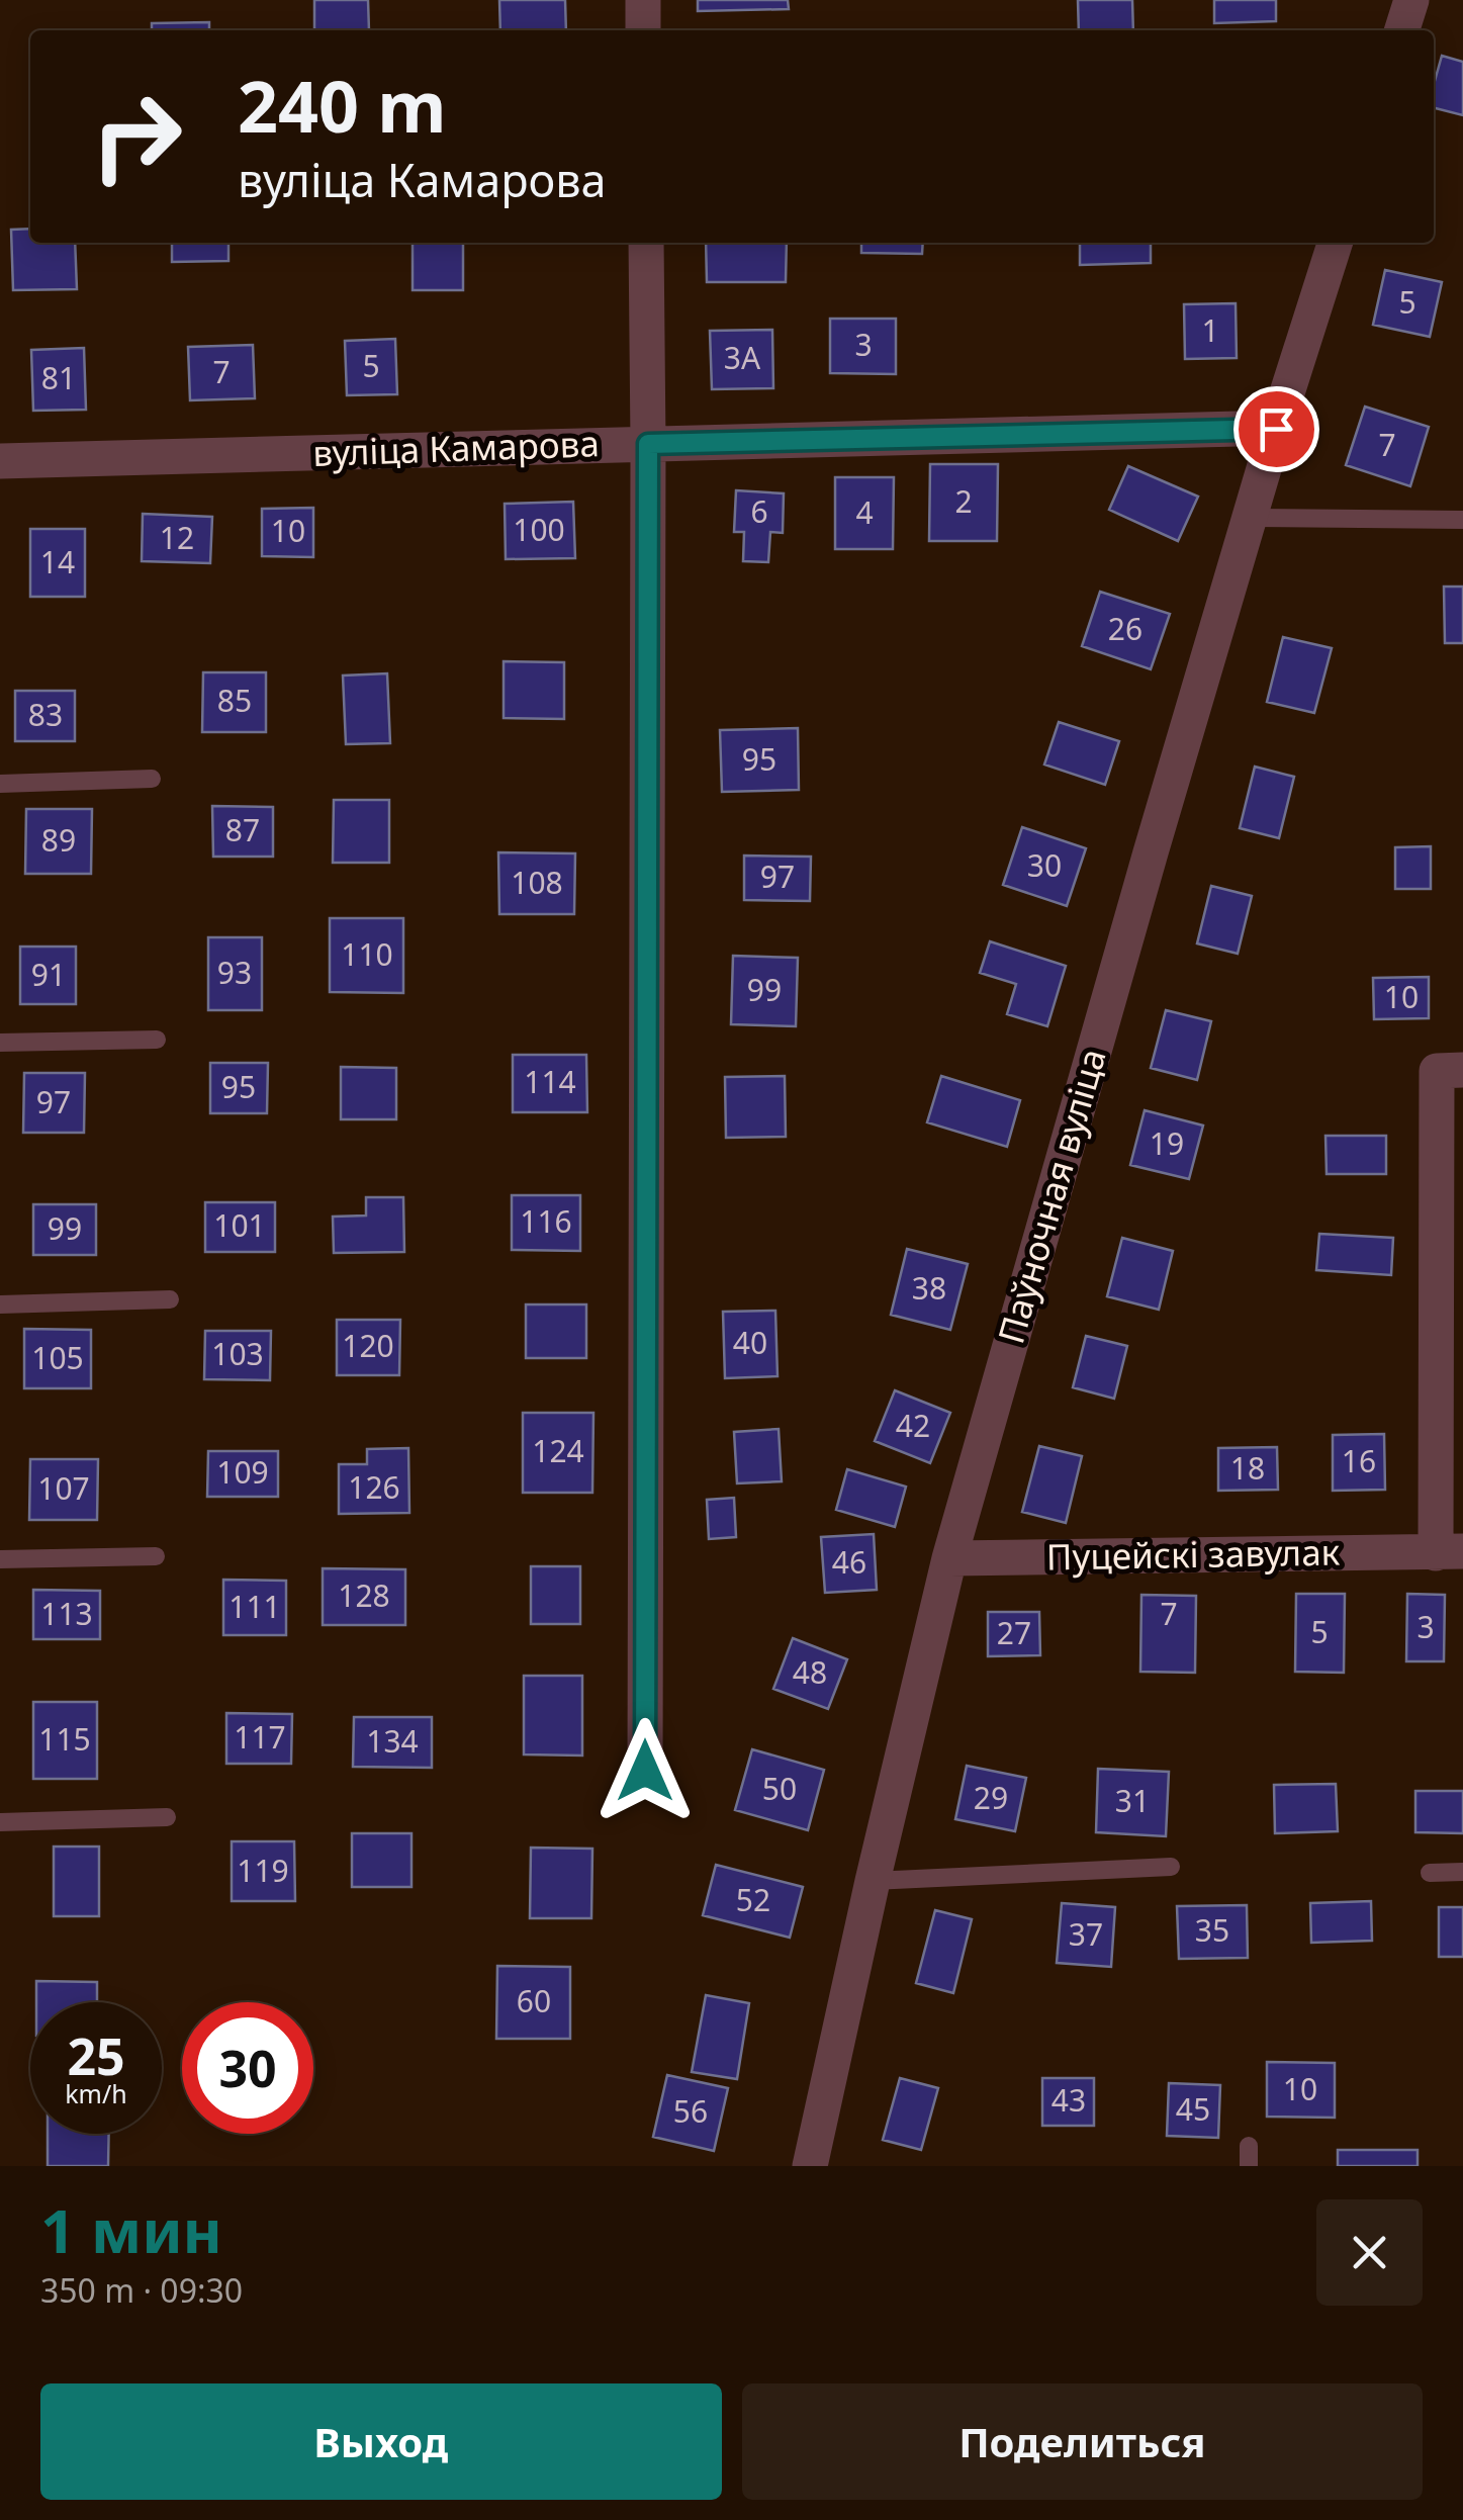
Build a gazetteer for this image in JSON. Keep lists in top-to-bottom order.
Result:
{
  "streets": {
    "street": ["вуліца Камарова", "Паўночная вуліца", "Пуцейскі завулак"]
  },
  "crossings": [
    ["вуліца Камарова", "Паўночная вуліца"],
    ["Паўночная вуліца", "Пуцейскі завулак"]
  ],
  "house_numbers": [
    "5",
    "1",
    "3",
    "3А",
    "5",
    "7",
    "81",
    "7",
    "2",
    "6",
    "4",
    "100",
    "10",
    "12",
    "14",
    "26",
    "85",
    "83",
    "95",
    "87",
    "89",
    "30",
    "97",
    "108",
    "110",
    "93",
    "91",
    "99",
    "10",
    "114",
    "95",
    "97",
    "19",
    "116",
    "101",
    "99",
    "38",
    "40",
    "120",
    "103",
    "105",
    "42",
    "124",
    "16",
    "18",
    "109",
    "126",
    "107",
    "46",
    "128",
    "111",
    "113",
    "7",
    "3",
    "5",
    "27",
    "48",
    "117",
    "115",
    "134",
    "50",
    "29",
    "31",
    "119",
    "52",
    "35",
    "37",
    "60",
    "10",
    "43",
    "45",
    "56"
  ],
  "page": {
    "turn": ["240 m", "вуліца Камарова"],
    "speed": "25 km/h",
    "limit": "30",
    "heading": ["1 мин", "350 m · 09:30"],
    "buttons": ["Выход", "Поделиться"]
  }
}
